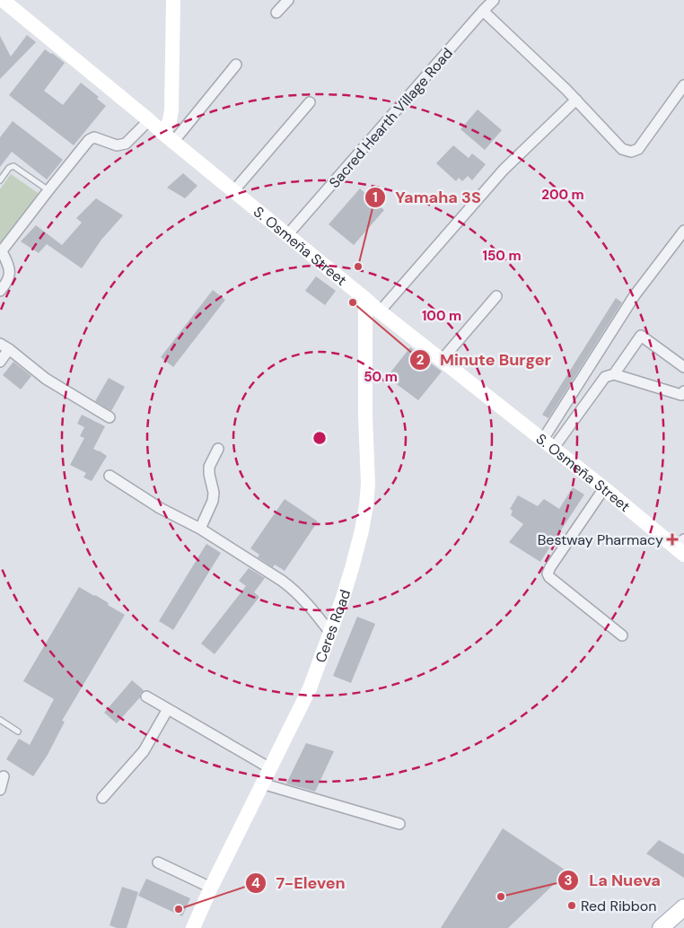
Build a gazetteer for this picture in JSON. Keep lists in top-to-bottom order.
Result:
{
  "streets": {
    "street": ["Sacred Hearth Village Road", "S. Osmeña Street", "Ceres Road"]
  },
  "crossings": [
    ["Sacred Hearth Village Road", "S. Osmeña Street"],
    ["S. Osmeña Street", "Ceres Road"]
  ],
  "places": {
    "other": [
      "Yamaha 3S",
      "Minute Burger",
      "La Nueva",
      "Red Ribbon",
      "7-Eleven"
    ],
    "health": ["Bestway Pharmacy"]
  },
  "rings": [
    "200 m",
    "150 m",
    "100 m",
    "50 m"
  ]
}
